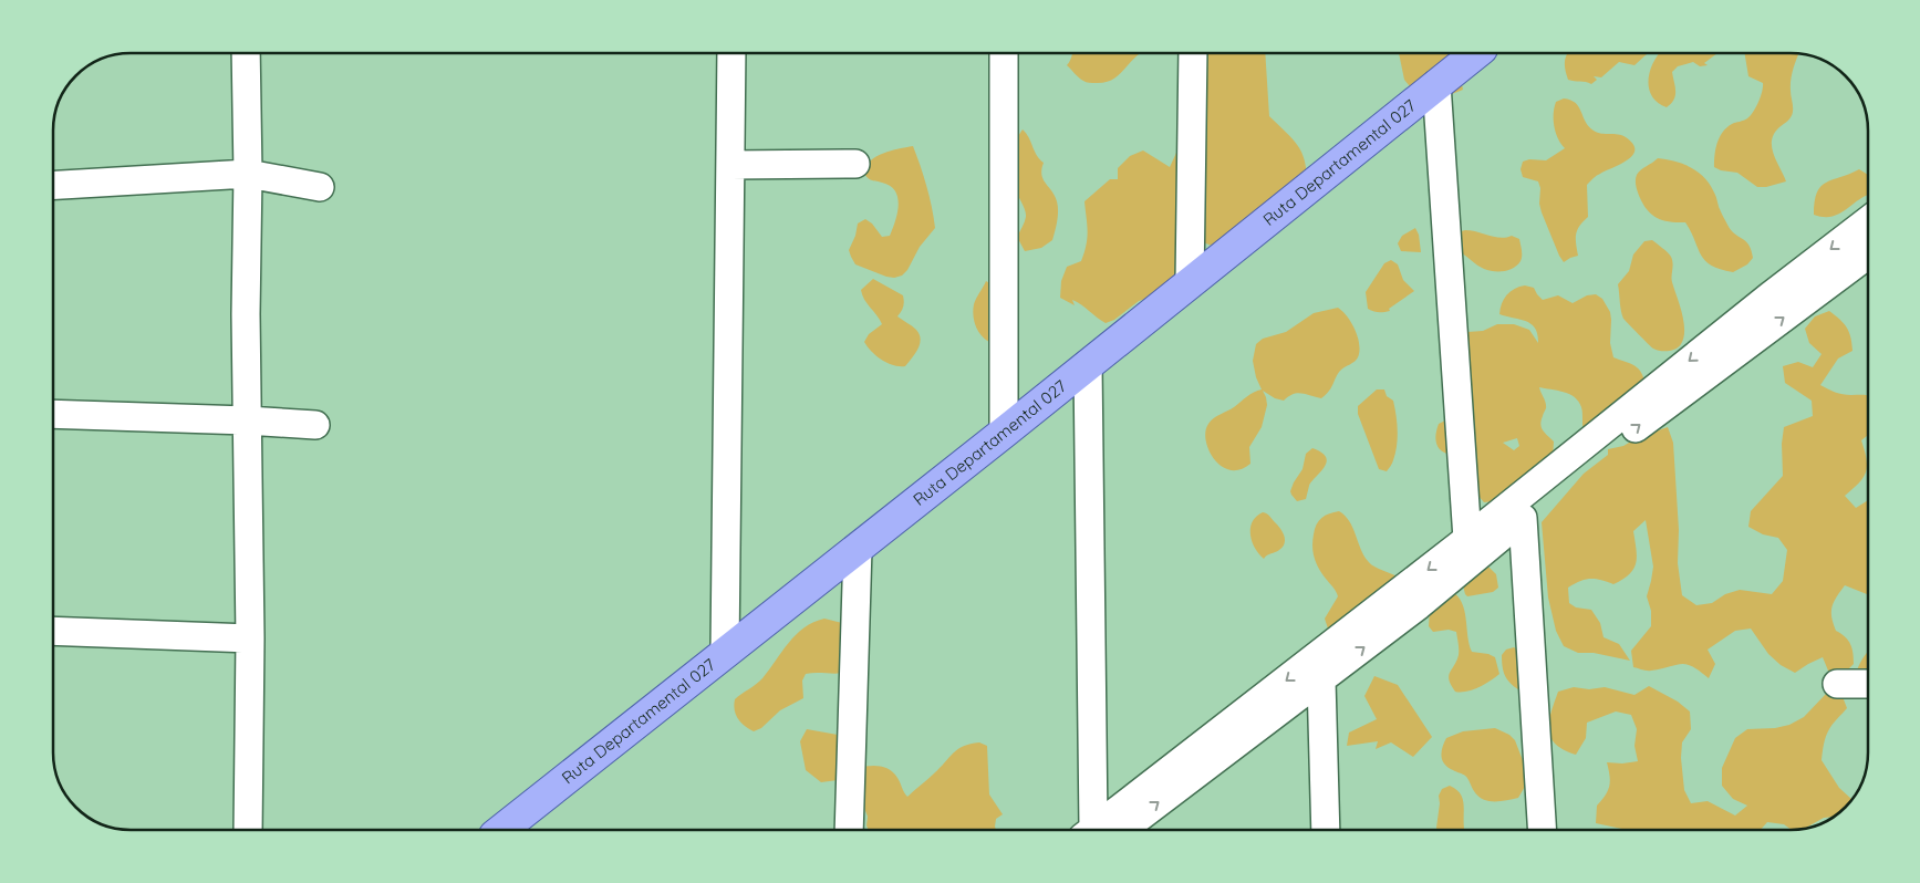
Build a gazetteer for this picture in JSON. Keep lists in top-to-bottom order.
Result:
{
  "streets": {
    "main road": ["Ruta Departamental 027"]
  }
}
